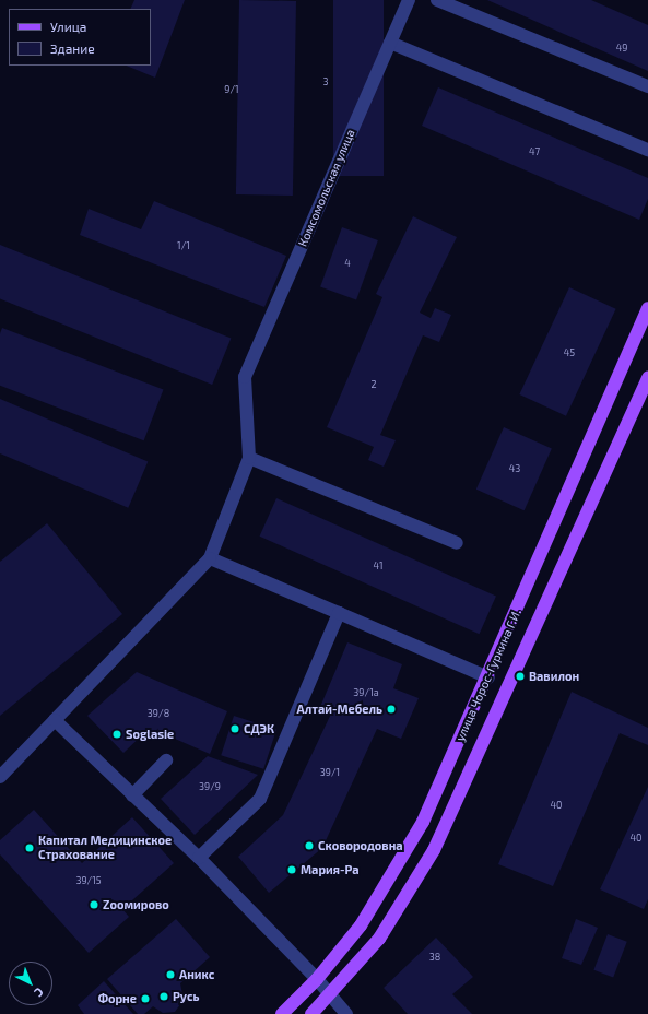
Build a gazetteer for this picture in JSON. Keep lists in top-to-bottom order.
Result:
{
  "streets": {
    "main road": ["улица Чорос-Гуркина Г.И."],
    "street": ["Комсомольская улица"]
  },
  "places": [
    "Вавилон",
    "Алтай-Мебель",
    "СДЭК",
    "Soglasie",
    "Сковородовна",
    "Капитал Медицинское Страхование",
    "Мария-Ра",
    "Zоомирово",
    "Аникс",
    "Русь",
    "Форне"
  ],
  "house_numbers": [
    "49",
    "3",
    "9/1",
    "47",
    "1/1",
    "4",
    "45",
    "2",
    "43",
    "41",
    "39/1а",
    "39/8",
    "39/1",
    "39/9",
    "40",
    "40",
    "39/15",
    "38"
  ],
  "legend": ["Улица", "Здание"],
  "north": "bottom right"
}
